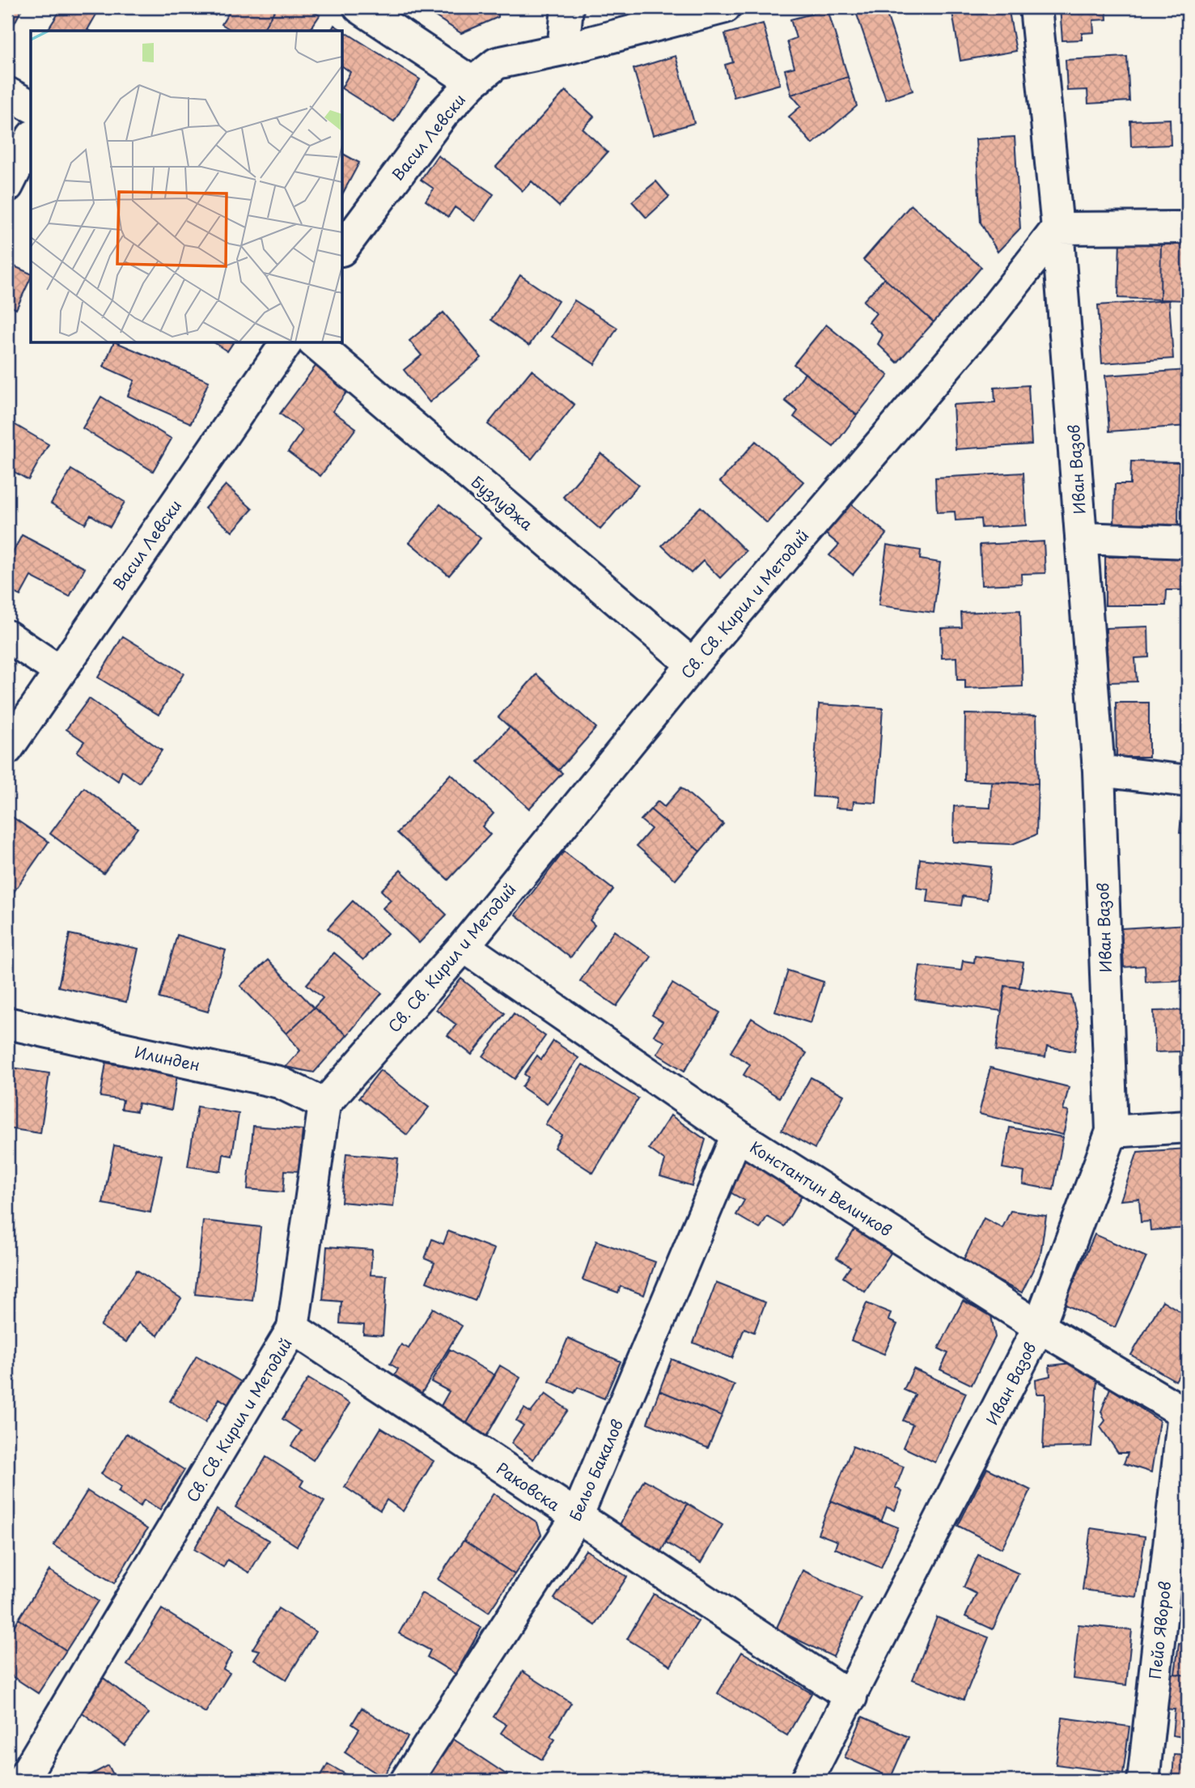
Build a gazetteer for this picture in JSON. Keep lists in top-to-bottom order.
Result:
{
  "streets": {
    "street": [
      "Васил Левски",
      "Иван Вазов",
      "Бузлуджа",
      "Св. Св. Кирил и Методий",
      "Илинден",
      "Константин Величков",
      "Бельо Бакалов",
      "Раковска",
      "Пейо Яворов"
    ]
  },
  "crossings": [
    ["Иван Вазов", "Св. Св. Кирил и Методий"],
    ["Иван Вазов", "Константин Величков"],
    ["Иван Вазов", "Раковска"],
    ["Бузлуджа", "Св. Св. Кирил и Методий"],
    ["Св. Св. Кирил и Методий", "Илинден"],
    ["Св. Св. Кирил и Методий", "Константин Величков"],
    ["Св. Св. Кирил и Методий", "Раковска"],
    ["Константин Величков", "Бельо Бакалов"],
    ["Константин Величков", "Пейо Яворов"],
    ["Бельо Бакалов", "Раковска"]
  ]
}
